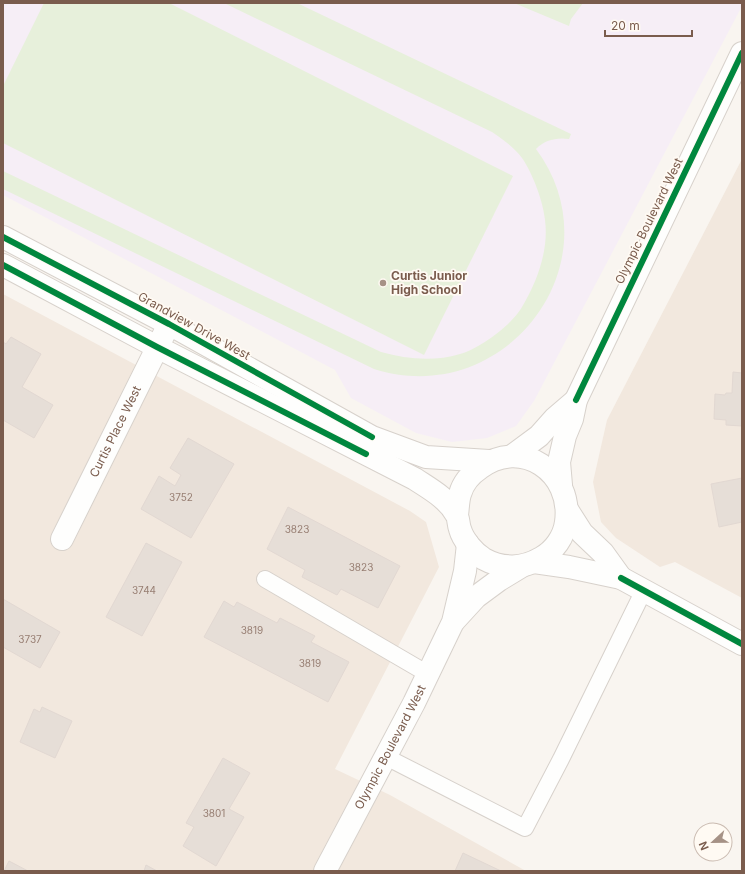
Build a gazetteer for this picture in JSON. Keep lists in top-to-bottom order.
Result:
{
  "streets": {
    "street": ["Olympic Boulevard West", "Grandview Drive West", "Curtis Place West"]
  },
  "crossings": [
    ["Olympic Boulevard West", "Grandview Drive West"],
    ["Grandview Drive West", "Curtis Place West"]
  ],
  "places": ["Curtis Junior High School"],
  "house_numbers": [
    "3752",
    "3823",
    "3823",
    "3744",
    "3819",
    "3737",
    "3819",
    "3801"
  ],
  "scale_bar": "20 m",
  "north": "left"
}
